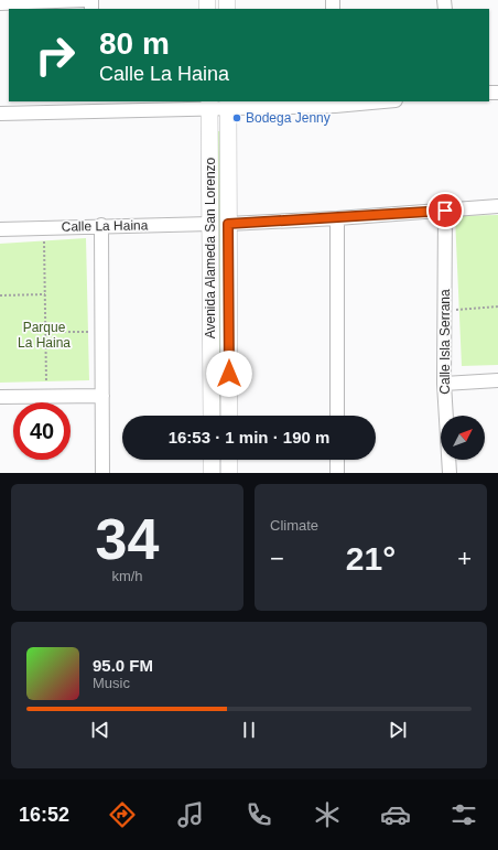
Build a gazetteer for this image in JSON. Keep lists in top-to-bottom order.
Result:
{
  "streets": {
    "street": ["Calle La Haina", "Avenida Alameda San Lorenzo", "Calle Isla Serrana"]
  },
  "crossings": [
    ["Calle La Haina", "Avenida Alameda San Lorenzo"]
  ],
  "parks": ["Parque La Haina"],
  "places": ["Bodega Jenny"],
  "north": "top right",
  "page": {
    "turn": ["80 m", "Calle La Haina"],
    "limit": "40",
    "trip": "16:53 · 1 min · 190 m",
    "tile": [
      ["34", "km/h"],
      "Climate"
    ],
    "heat": ["−", "21°", "+"],
    "song": ["95.0 FM", "Music"],
    "tabs": "16:52"
  }
}
